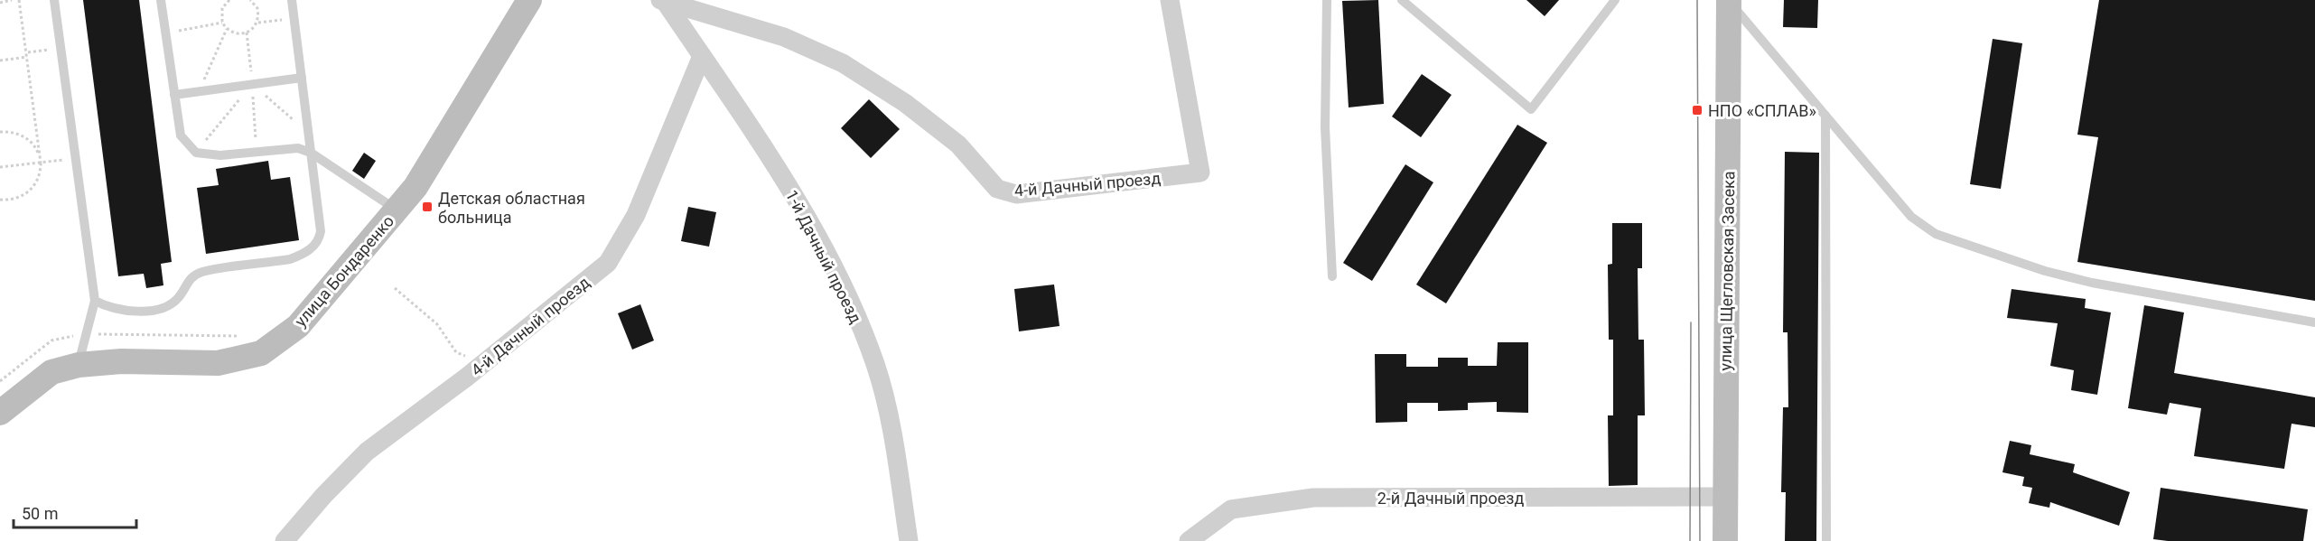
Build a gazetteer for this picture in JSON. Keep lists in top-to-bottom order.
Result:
{
  "streets": {
    "street": [
      "4-й Дачный проезд",
      "1-й Дачный проезд",
      "улица Бондаренко",
      "улица Щегловская Засека",
      "2-й Дачный проезд"
    ]
  },
  "crossings": [
    ["4-й Дачный проезд", "1-й Дачный проезд"],
    ["улица Щегловская Засека", "2-й Дачный проезд"]
  ],
  "places": {
    "transit": ["НПО «СПЛАВ»", "Детская областная больница"]
  },
  "scale_bar": "50 m"
}
